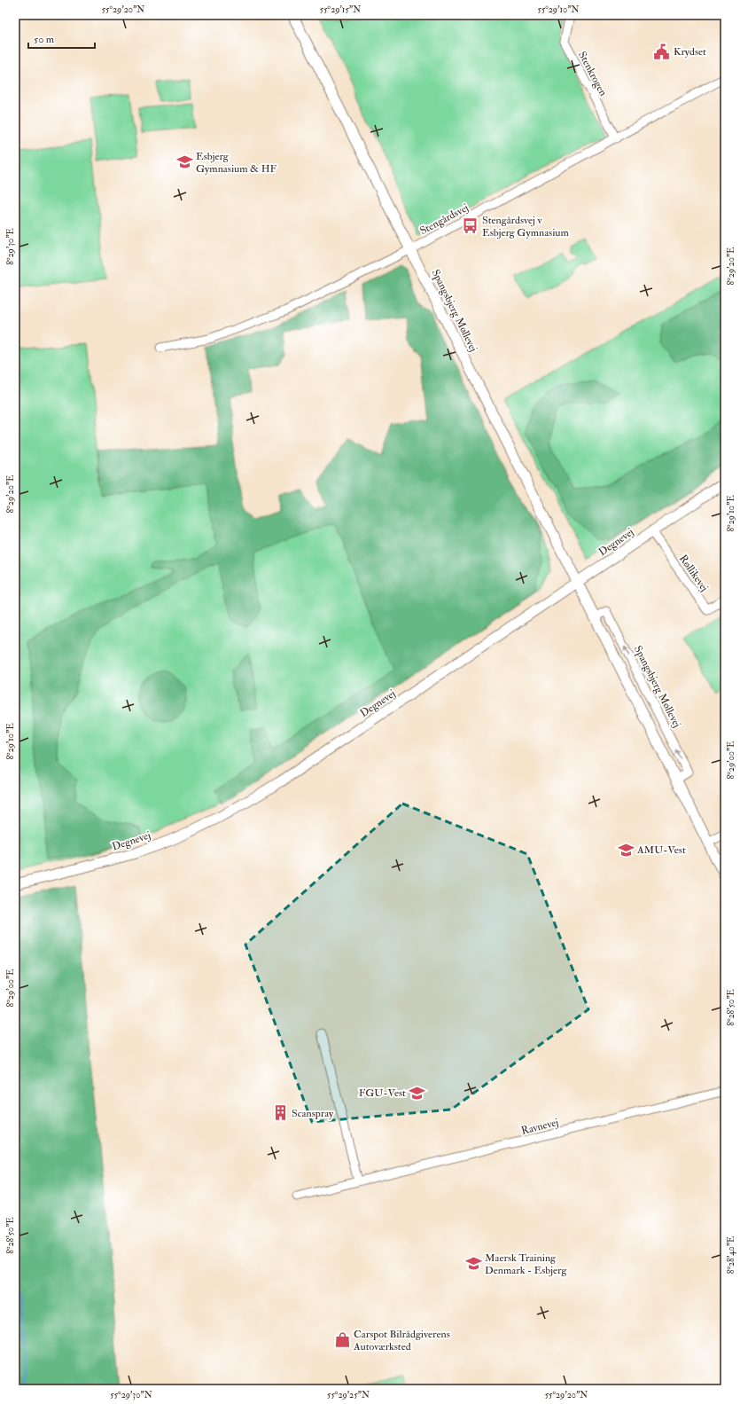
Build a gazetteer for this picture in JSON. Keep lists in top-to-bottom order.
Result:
{
  "streets": {
    "street": [
      "Stenkrogen",
      "Stengårdsvej",
      "Spangsbjerg Møllevej",
      "Degnevej",
      "Røllikevej",
      "Ravnevej"
    ]
  },
  "crossings": [
    ["Stenkrogen", "Stengårdsvej"],
    ["Stengårdsvej", "Spangsbjerg Møllevej"],
    ["Spangsbjerg Møllevej", "Degnevej"],
    ["Degnevej", "Røllikevej"]
  ],
  "places": {
    "public building": ["Krydset"],
    "school or university": [
      "Esbjerg Gymnasium & HF",
      "AMU-Vest",
      "FGU-Vest",
      "Maersk Training Denmark - Esbjerg"
    ],
    "bus stop": ["Stengårdsvej v Esbjerg Gymnasium"],
    "building": ["Scanspray"],
    "shop": ["Carspot Bilrådgiverens Autoværksted"]
  },
  "scale_bar": "50 m",
  "coordinates": [
    "55°29'20\"N",
    "55°29'15\"N",
    "55°29'10\"N",
    "8°29'30\"E",
    "8°29'20\"E",
    "8°29'10\"E",
    "8°29'00\"E",
    "8°28'50\"E",
    "8°28'40\"E",
    "55°29'30\"N",
    "55°29'25\"N"
  ]
}
